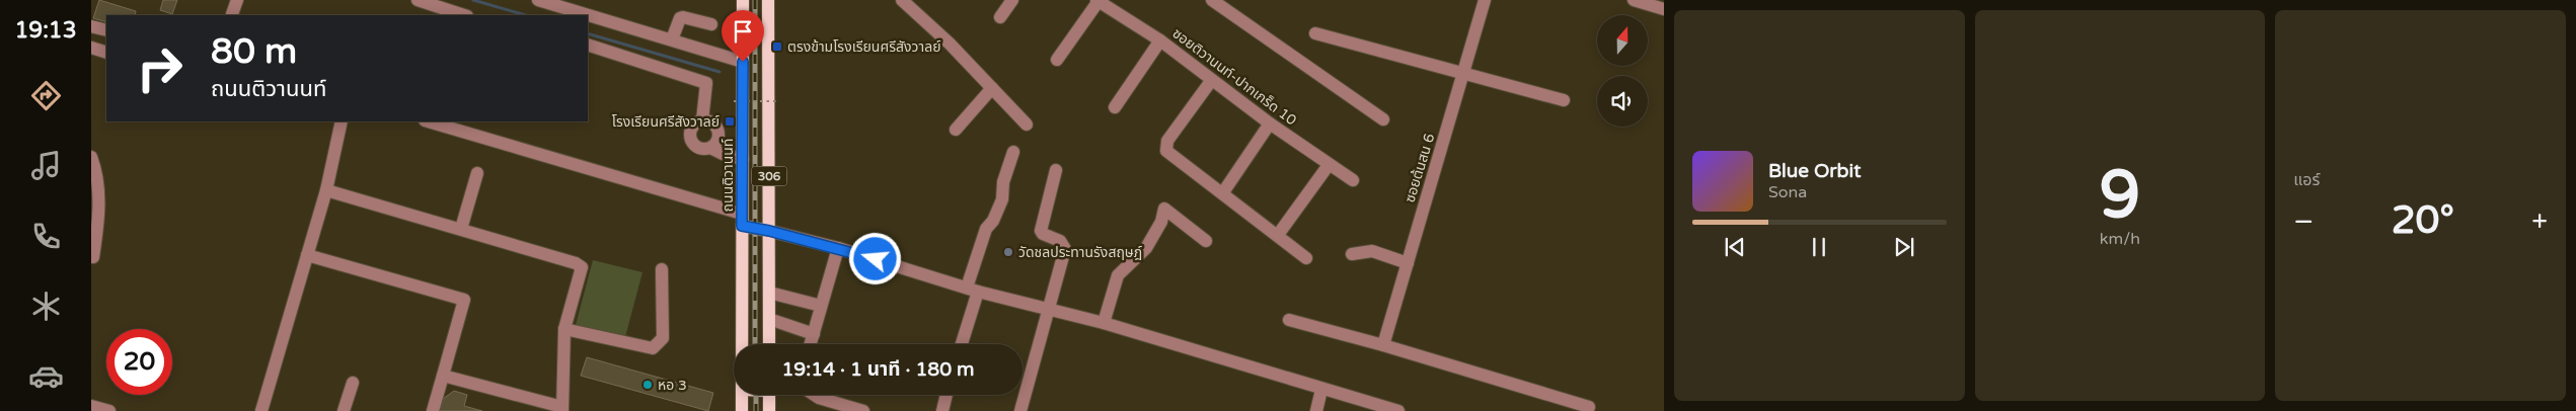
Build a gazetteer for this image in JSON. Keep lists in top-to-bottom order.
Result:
{
  "streets": {
    "main road": ["ถนนติวานนท์", "306"],
    "street": ["ซอยติวานนท์-ปากเกร็ด 10", "ซอยต้นสน 6"]
  },
  "places": {
    "transit": ["ตรงข้ามโรงเรียนศรีสังวาลย์", "โรงเรียนศรีสังวาลย์"],
    "other": ["วัดชลประทานรังสฤษฎ์", "หอ 3"]
  },
  "north": "top",
  "page": {
    "tabs": "19:13",
    "tile": [
      ["9", "km/h"],
      "แอร์"
    ],
    "turn": ["80 m", "ถนนติวานนท์"],
    "song": ["Blue Orbit", "Sona"],
    "heat": ["−", "20°", "+"],
    "limit": "20",
    "trip": "19:14 · 1 นาที · 180 m"
  }
}
